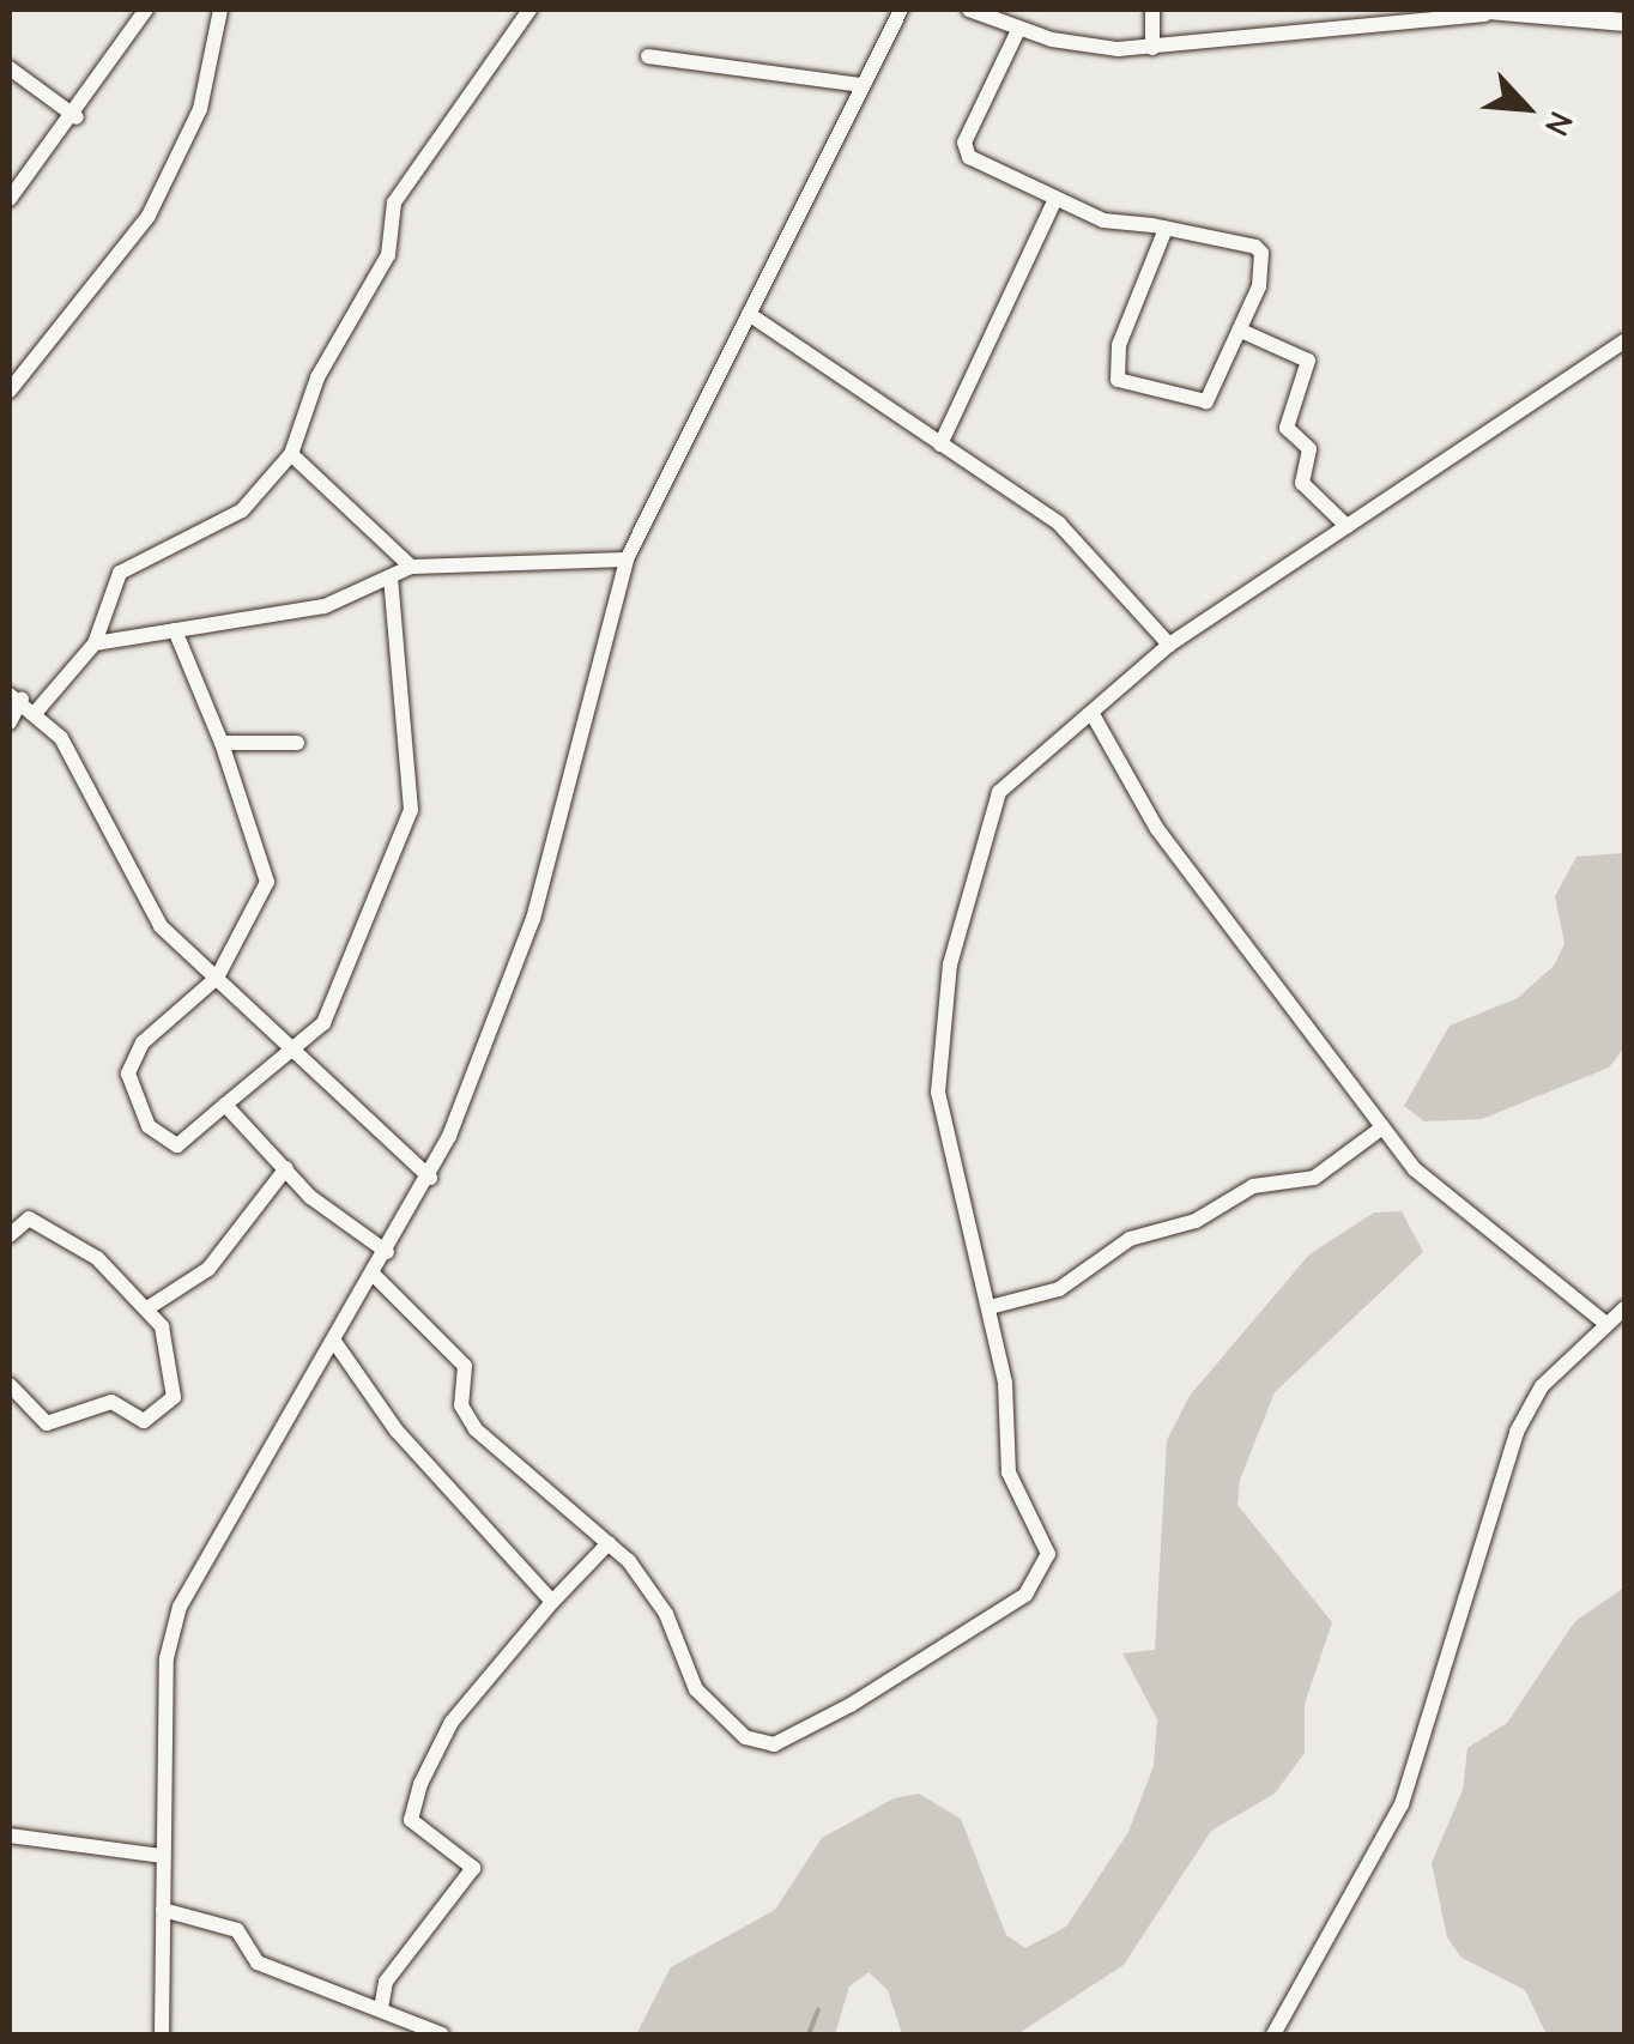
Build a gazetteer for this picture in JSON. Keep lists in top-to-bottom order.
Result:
{
  "north": "bottom right"
}
